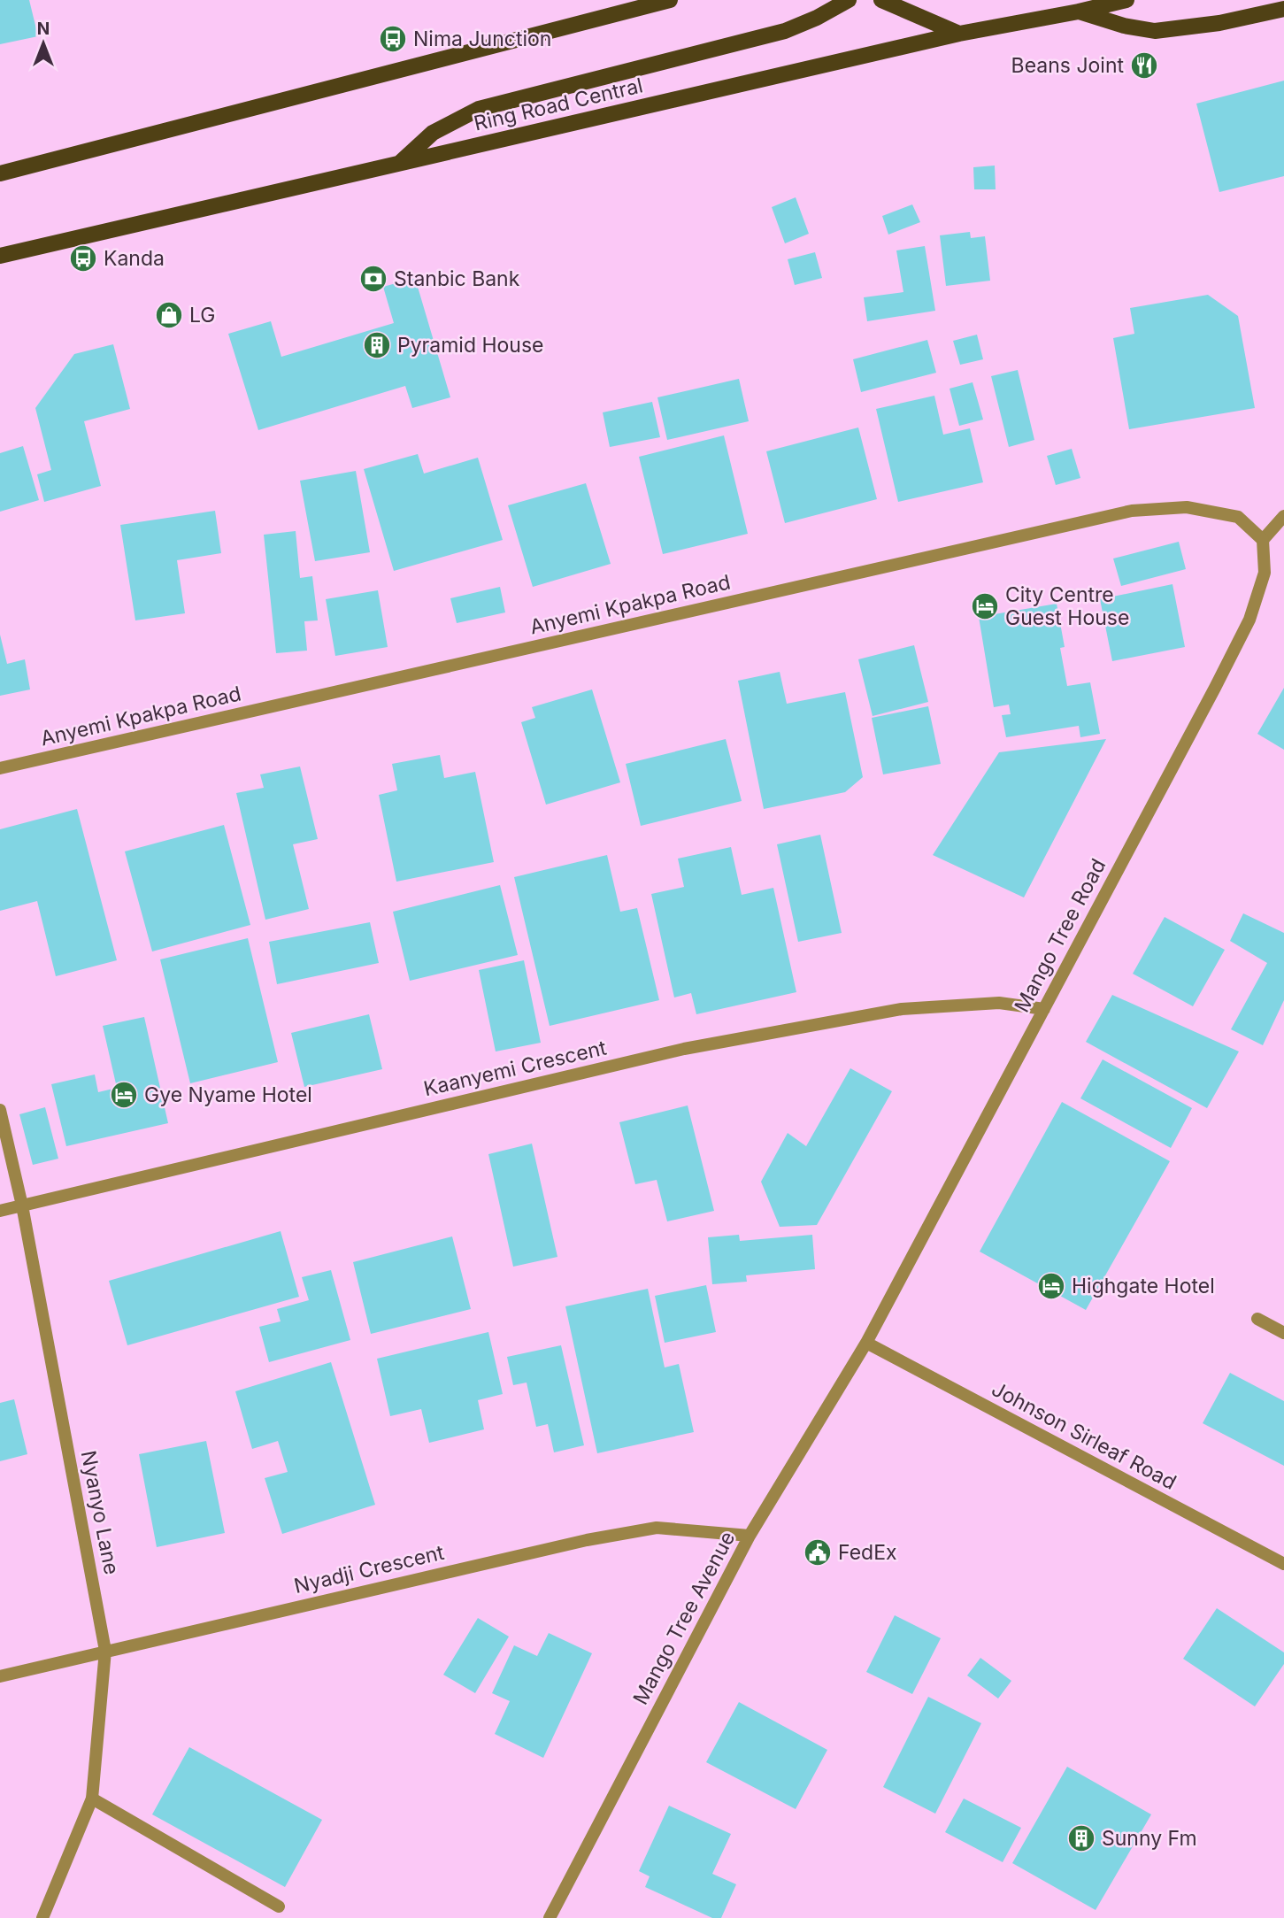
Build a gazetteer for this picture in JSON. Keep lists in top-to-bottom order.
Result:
{
  "streets": {
    "main road": ["Ring Road Central"],
    "street": [
      "Anyemi Kpakpa Road",
      "Mango Tree Road",
      "Kaanyemi Crescent",
      "Johnson Sirleaf Road",
      "Nyanyo Lane",
      "Nyadji Crescent",
      "Mango Tree Avenue"
    ]
  },
  "crossings": [
    ["Anyemi Kpakpa Road", "Mango Tree Road"],
    ["Mango Tree Road", "Kaanyemi Crescent"],
    ["Mango Tree Road", "Johnson Sirleaf Road"],
    ["Mango Tree Road", "Mango Tree Avenue"],
    ["Kaanyemi Crescent", "Nyanyo Lane"],
    ["Johnson Sirleaf Road", "Mango Tree Avenue"],
    ["Nyanyo Lane", "Nyadji Crescent"],
    ["Nyadji Crescent", "Mango Tree Avenue"]
  ],
  "places": {
    "bus stop": ["Nima Junction", "Kanda"],
    "restaurant": ["Beans Joint"],
    "bank": ["Stanbic Bank"],
    "shop": ["LG"],
    "building": ["Pyramid House", "Sunny Fm"],
    "hotel": ["City Centre Guest House", "Gye Nyame Hotel", "Highgate Hotel"],
    "public building": ["FedEx"]
  },
  "north": "top"
}
